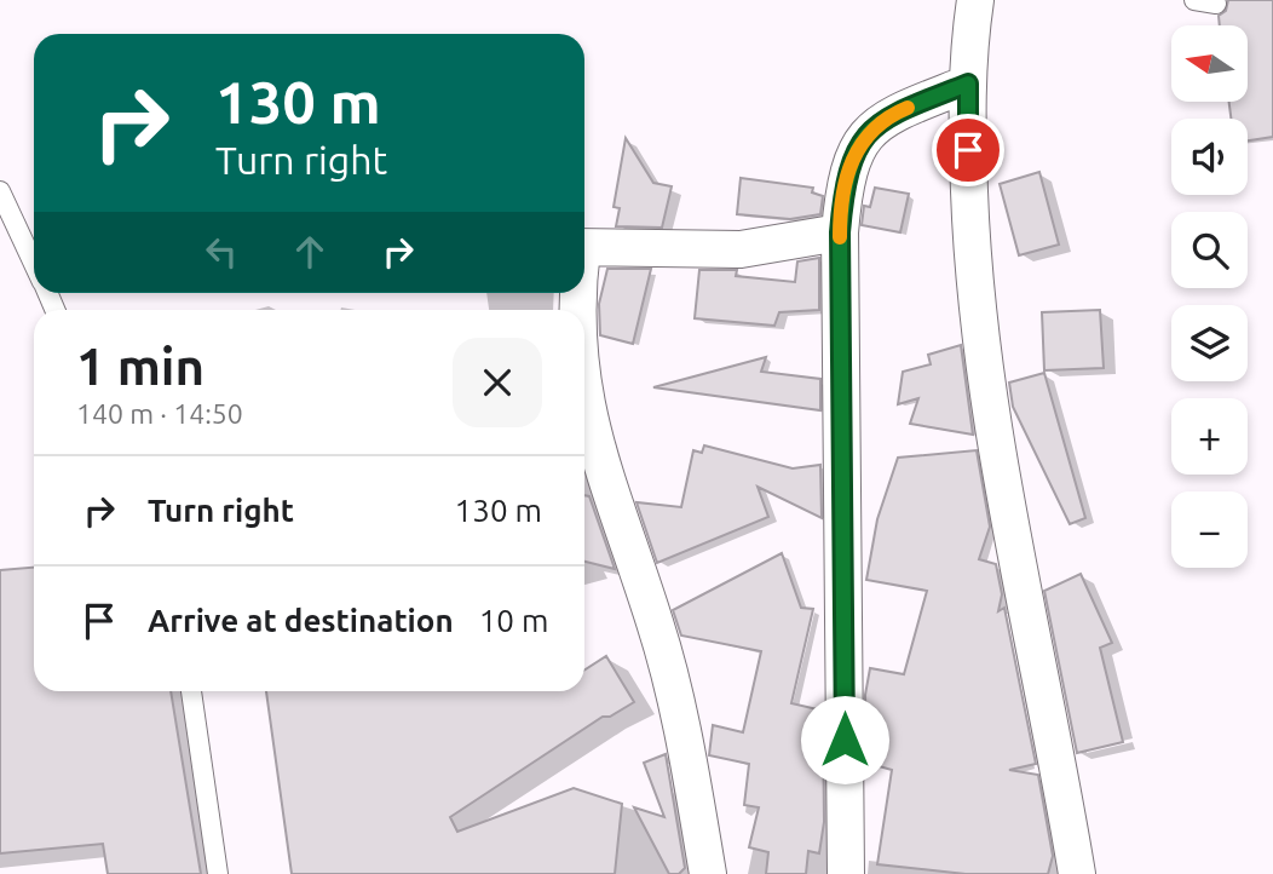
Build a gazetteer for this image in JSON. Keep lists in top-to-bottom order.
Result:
{
  "north": "left",
  "page": {
    "map_buttons": ["+", "−"],
    "turn": ["130 m", "Turn right"],
    "heading": ["1 min", "140 m · 14:50"],
    "list": [
      {
        "name": "Turn right",
        "value": "130 m"
      },
      {
        "name": "Arrive at destination",
        "value": "10 m"
      }
    ]
  }
}
